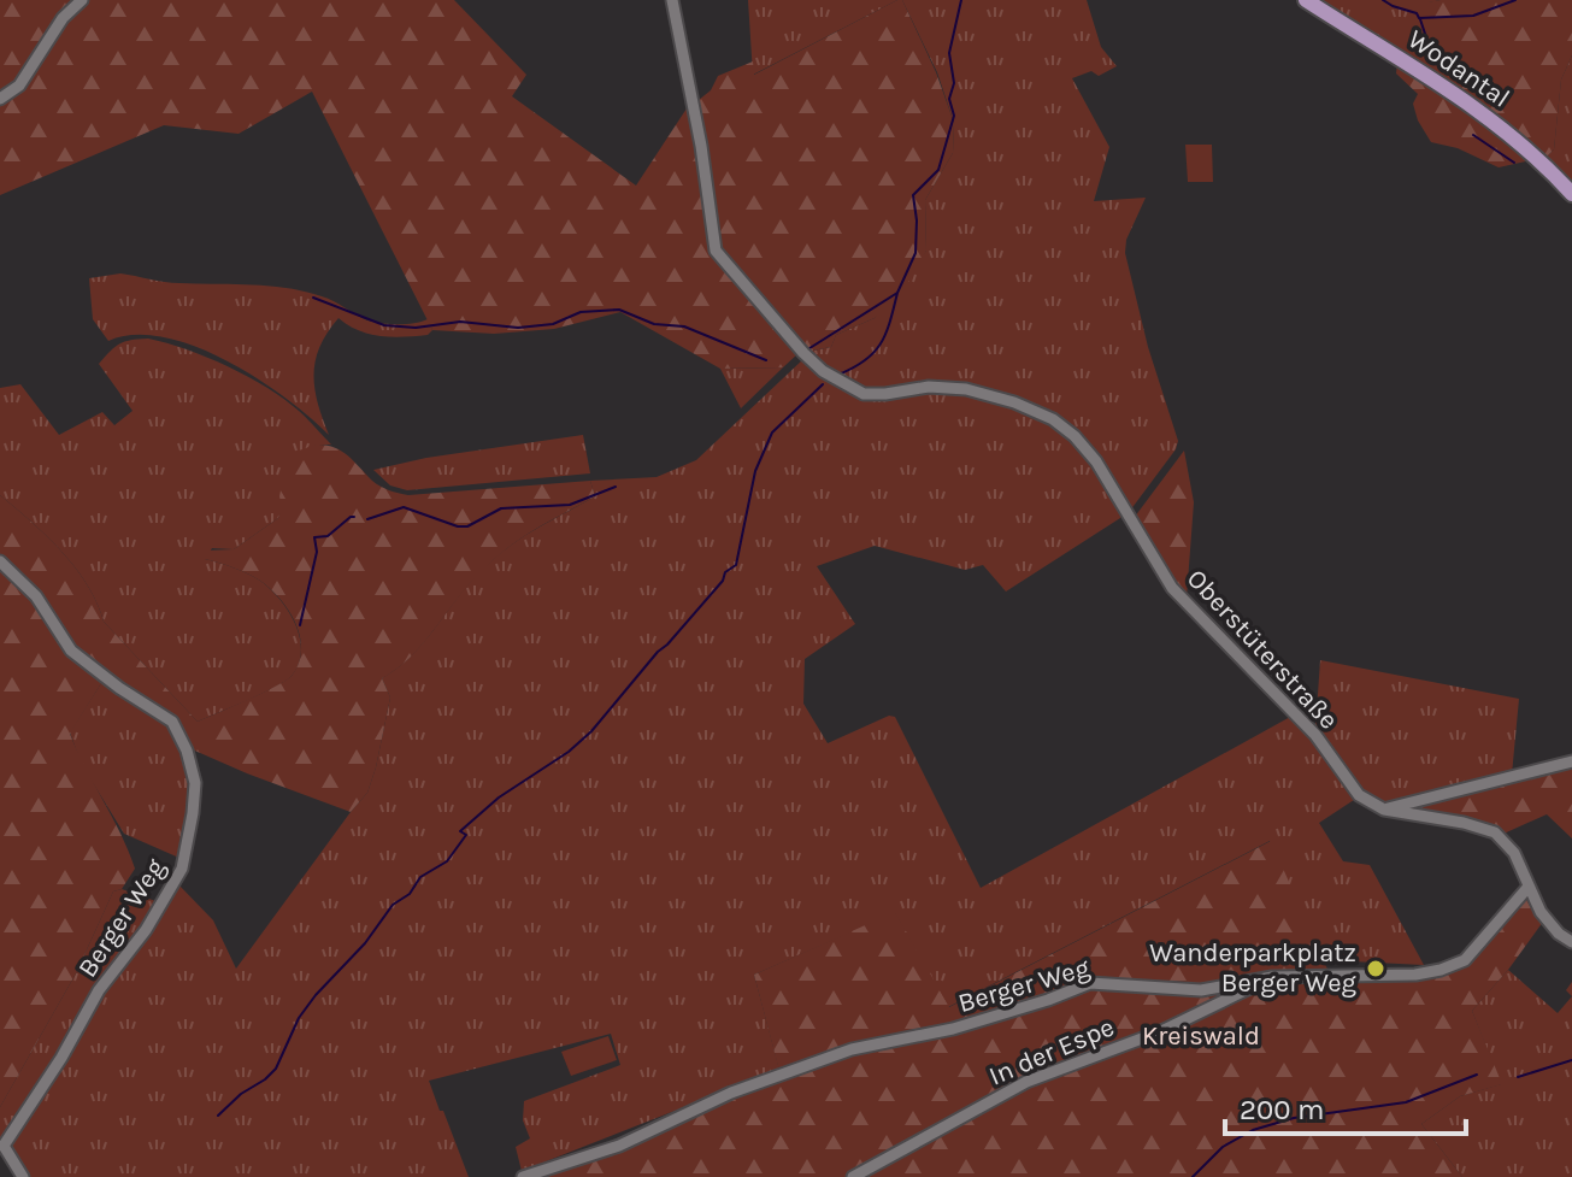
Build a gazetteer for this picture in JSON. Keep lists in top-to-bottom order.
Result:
{
  "streets": {
    "main road": ["Wodantal"],
    "street": ["Oberstüterstraße", "Berger Weg", "In der Espe"]
  },
  "crossings": [
    ["Oberstüterstraße", "Berger Weg"],
    ["Berger Weg", "In der Espe"]
  ],
  "parks": ["Kreiswald"],
  "places": ["Wanderparkplatz Berger Weg"],
  "scale_bar": "200 m"
}
